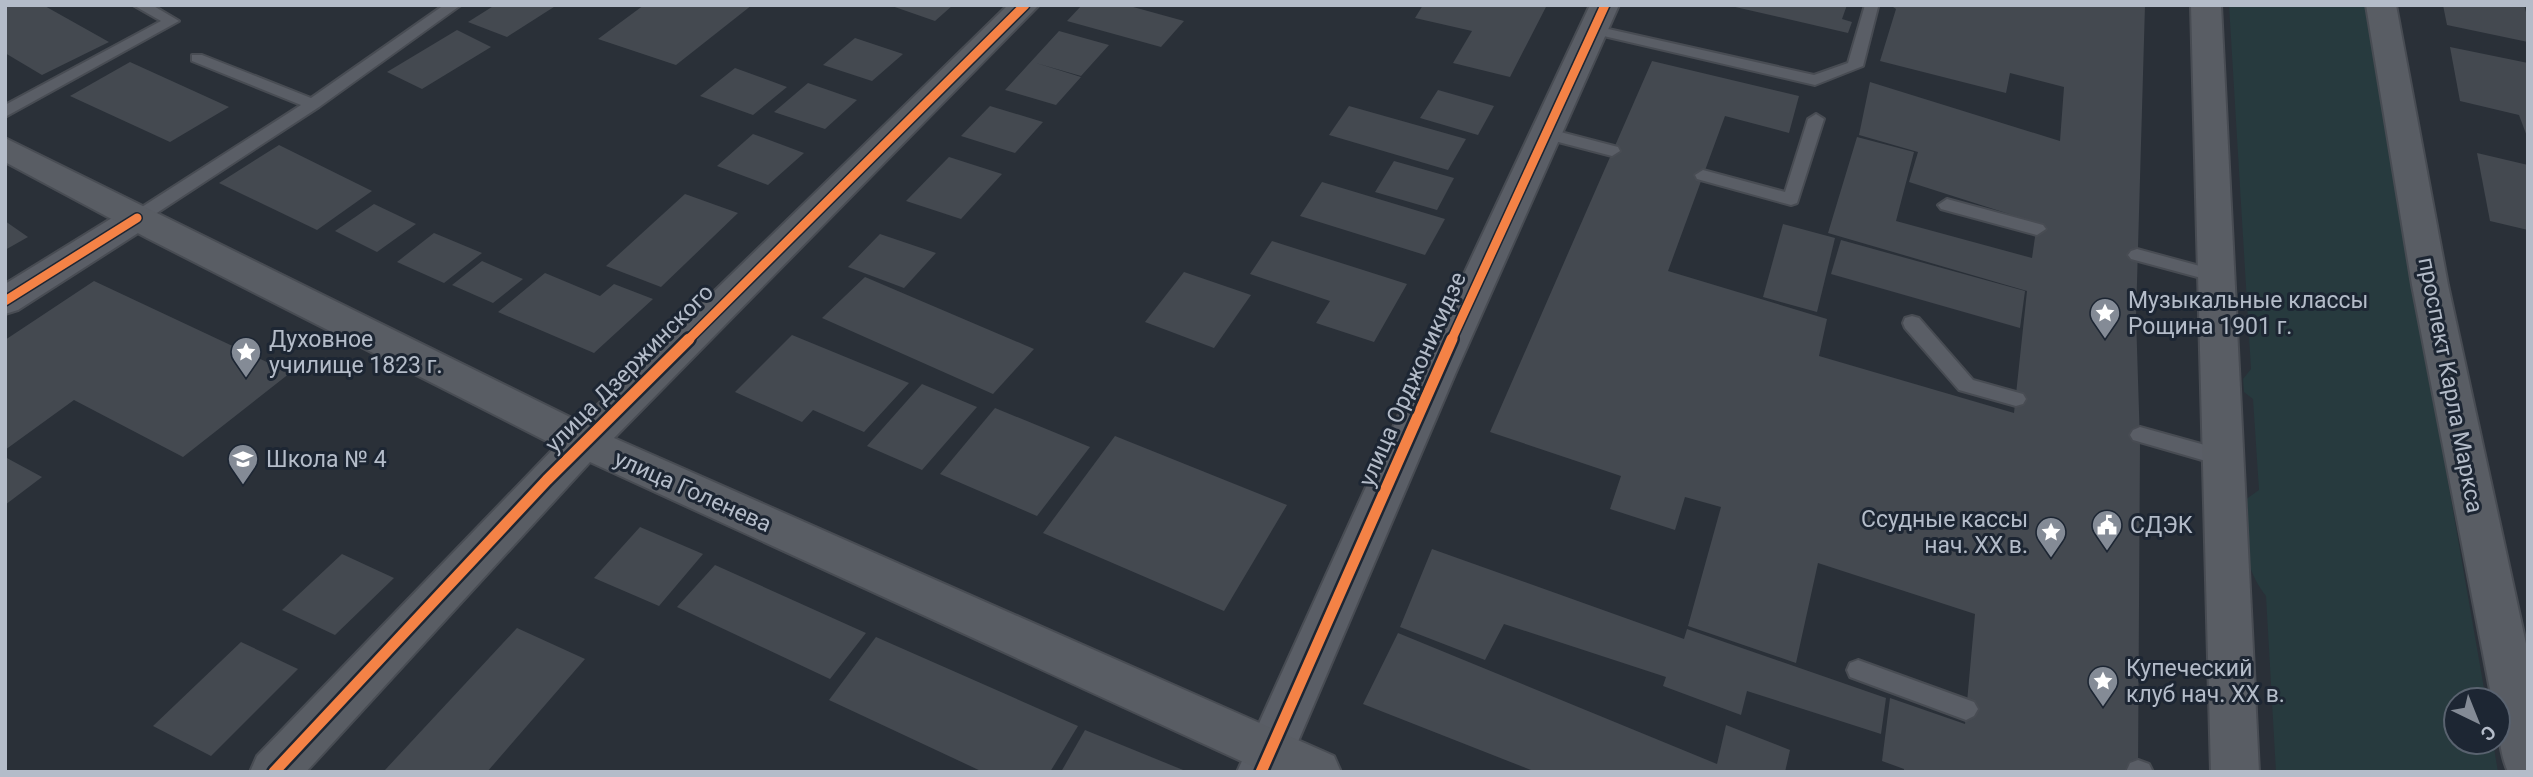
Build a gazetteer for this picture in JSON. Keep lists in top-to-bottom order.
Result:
{
  "streets": {
    "main road": ["улица Дзержинского", "проспект Карла Маркса", "улица Голенева"],
    "street": ["улица Орджоникидзе"]
  },
  "crossings": [
    ["улица Дзержинского", "улица Голенева"],
    ["улица Орджоникидзе", "улица Голенева"]
  ],
  "places": {
    "place": [
      "Музыкальные классы Рощина 1901 г.",
      "Духовное училище 1823 г.",
      "Ссудные кассы нач. ХХ в.",
      "Купеческий клуб нач. ХХ в."
    ],
    "school or university": ["Школа № 4"],
    "public building": ["СДЭК"]
  },
  "north": "bottom right"
}
